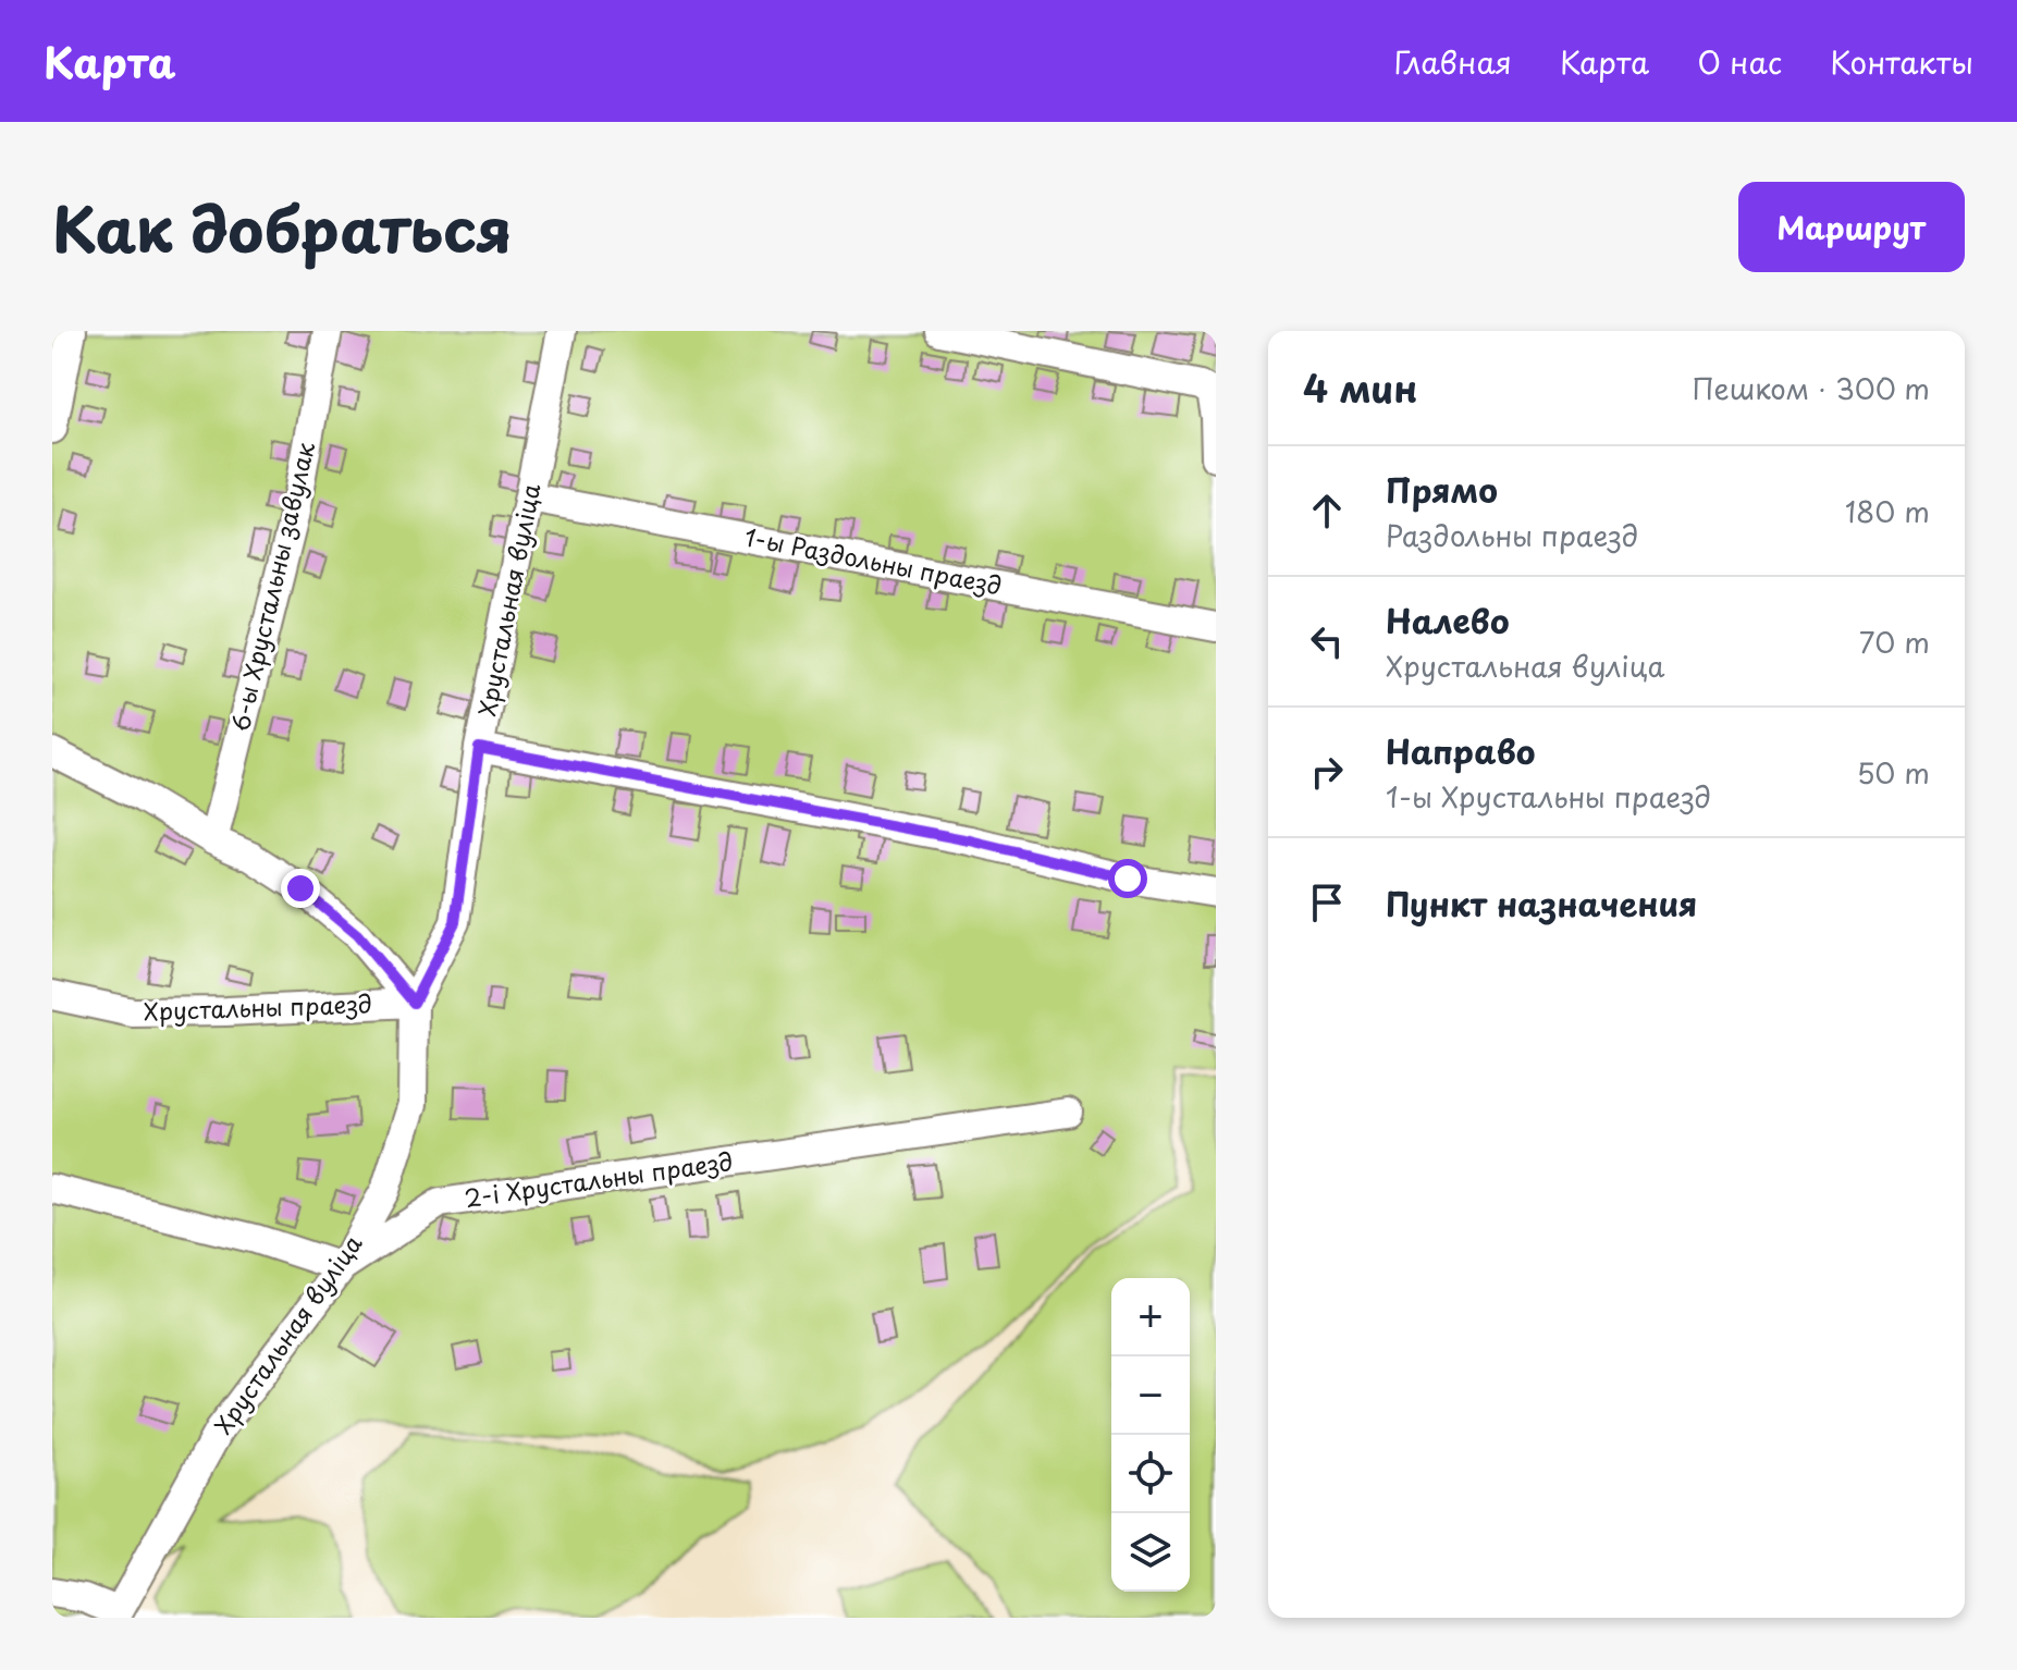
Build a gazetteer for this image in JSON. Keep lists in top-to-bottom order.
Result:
{
  "streets": {
    "street": [
      "1-ы Раздольны праезд",
      "6-ы Хрустальны завулак",
      "Хрустальная вуліца",
      "Хрустальны праезд",
      "2-і Хрустальны праезд"
    ]
  },
  "crossings": [
    ["1-ы Раздольны праезд", "Хрустальная вуліца"],
    ["Хрустальная вуліца", "Хрустальны праезд"],
    ["Хрустальная вуліца", "2-і Хрустальны праезд"]
  ],
  "page": {
    "header": "Карта",
    "nav": [
      "Главная",
      "Карта",
      "О нас",
      "Контакты"
    ],
    "title": "Как добраться",
    "buttons": "Маршрут",
    "heading": ["4 мин", "Пешком · 300 m"],
    "list": [
      ["Прямо", "Раздольны праезд", "180 m"],
      ["Налево", "Хрустальная вуліца", "70 m"],
      ["Направо", "1-ы Хрустальны праезд", "50 m"],
      "Пункт назначения"
    ],
    "map_buttons": ["+", "−"]
  }
}
